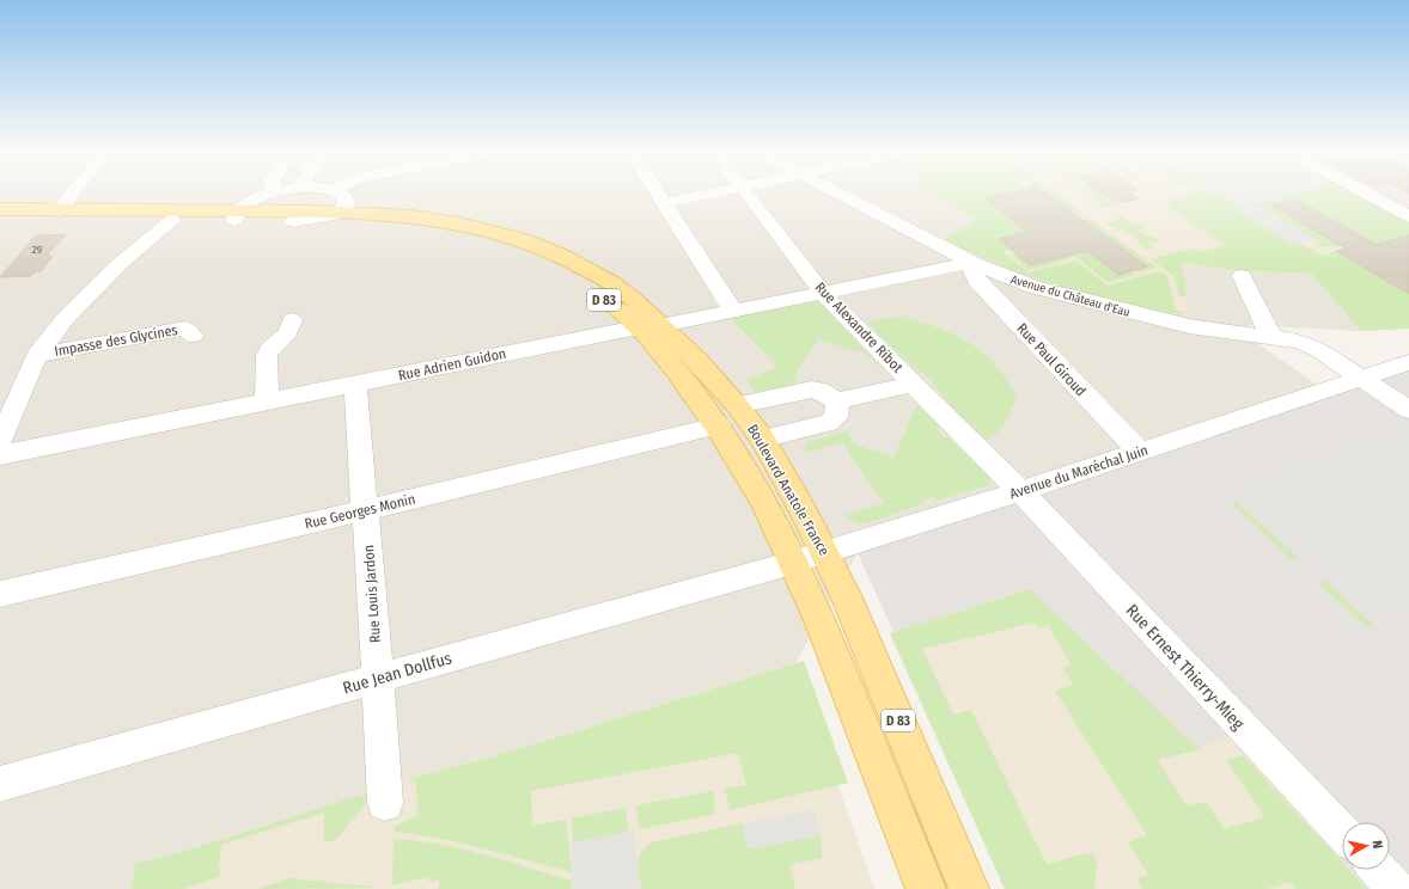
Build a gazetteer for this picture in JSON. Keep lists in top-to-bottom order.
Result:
{
  "streets": {
    "main road": ["D 83", "Boulevard Anatole France"],
    "street": [
      "Avenue du Château d'Eau",
      "Rue Alexandre Ribot",
      "Impasse des Glycines",
      "Rue Paul Giroud",
      "Rue Adrien Guidon",
      "Avenue du Maréchal Juin",
      "Rue Georges Monin",
      "Rue Louis Jardon",
      "Rue Ernest Thierry-Mieg",
      "Rue Jean Dollfus"
    ]
  },
  "crossings": [
    ["Avenue du Château d'Eau", "Rue Paul Giroud"],
    ["Avenue du Château d'Eau", "Avenue du Maréchal Juin"],
    ["Rue Alexandre Ribot", "Avenue du Maréchal Juin"],
    ["Rue Alexandre Ribot", "Rue Ernest Thierry-Mieg"],
    ["Rue Paul Giroud", "Avenue du Maréchal Juin"],
    ["Rue Adrien Guidon", "Boulevard Anatole France"],
    ["Rue Adrien Guidon", "Rue Louis Jardon"],
    ["Avenue du Maréchal Juin", "Boulevard Anatole France"],
    ["Avenue du Maréchal Juin", "Rue Ernest Thierry-Mieg"],
    ["Avenue du Maréchal Juin", "Rue Jean Dollfus"],
    ["Boulevard Anatole France", "Rue Georges Monin"],
    ["Boulevard Anatole France", "Rue Jean Dollfus"],
    ["Rue Georges Monin", "Rue Louis Jardon"],
    ["Rue Louis Jardon", "Rue Jean Dollfus"]
  ],
  "house_numbers": ["29"],
  "north": "right"
}
